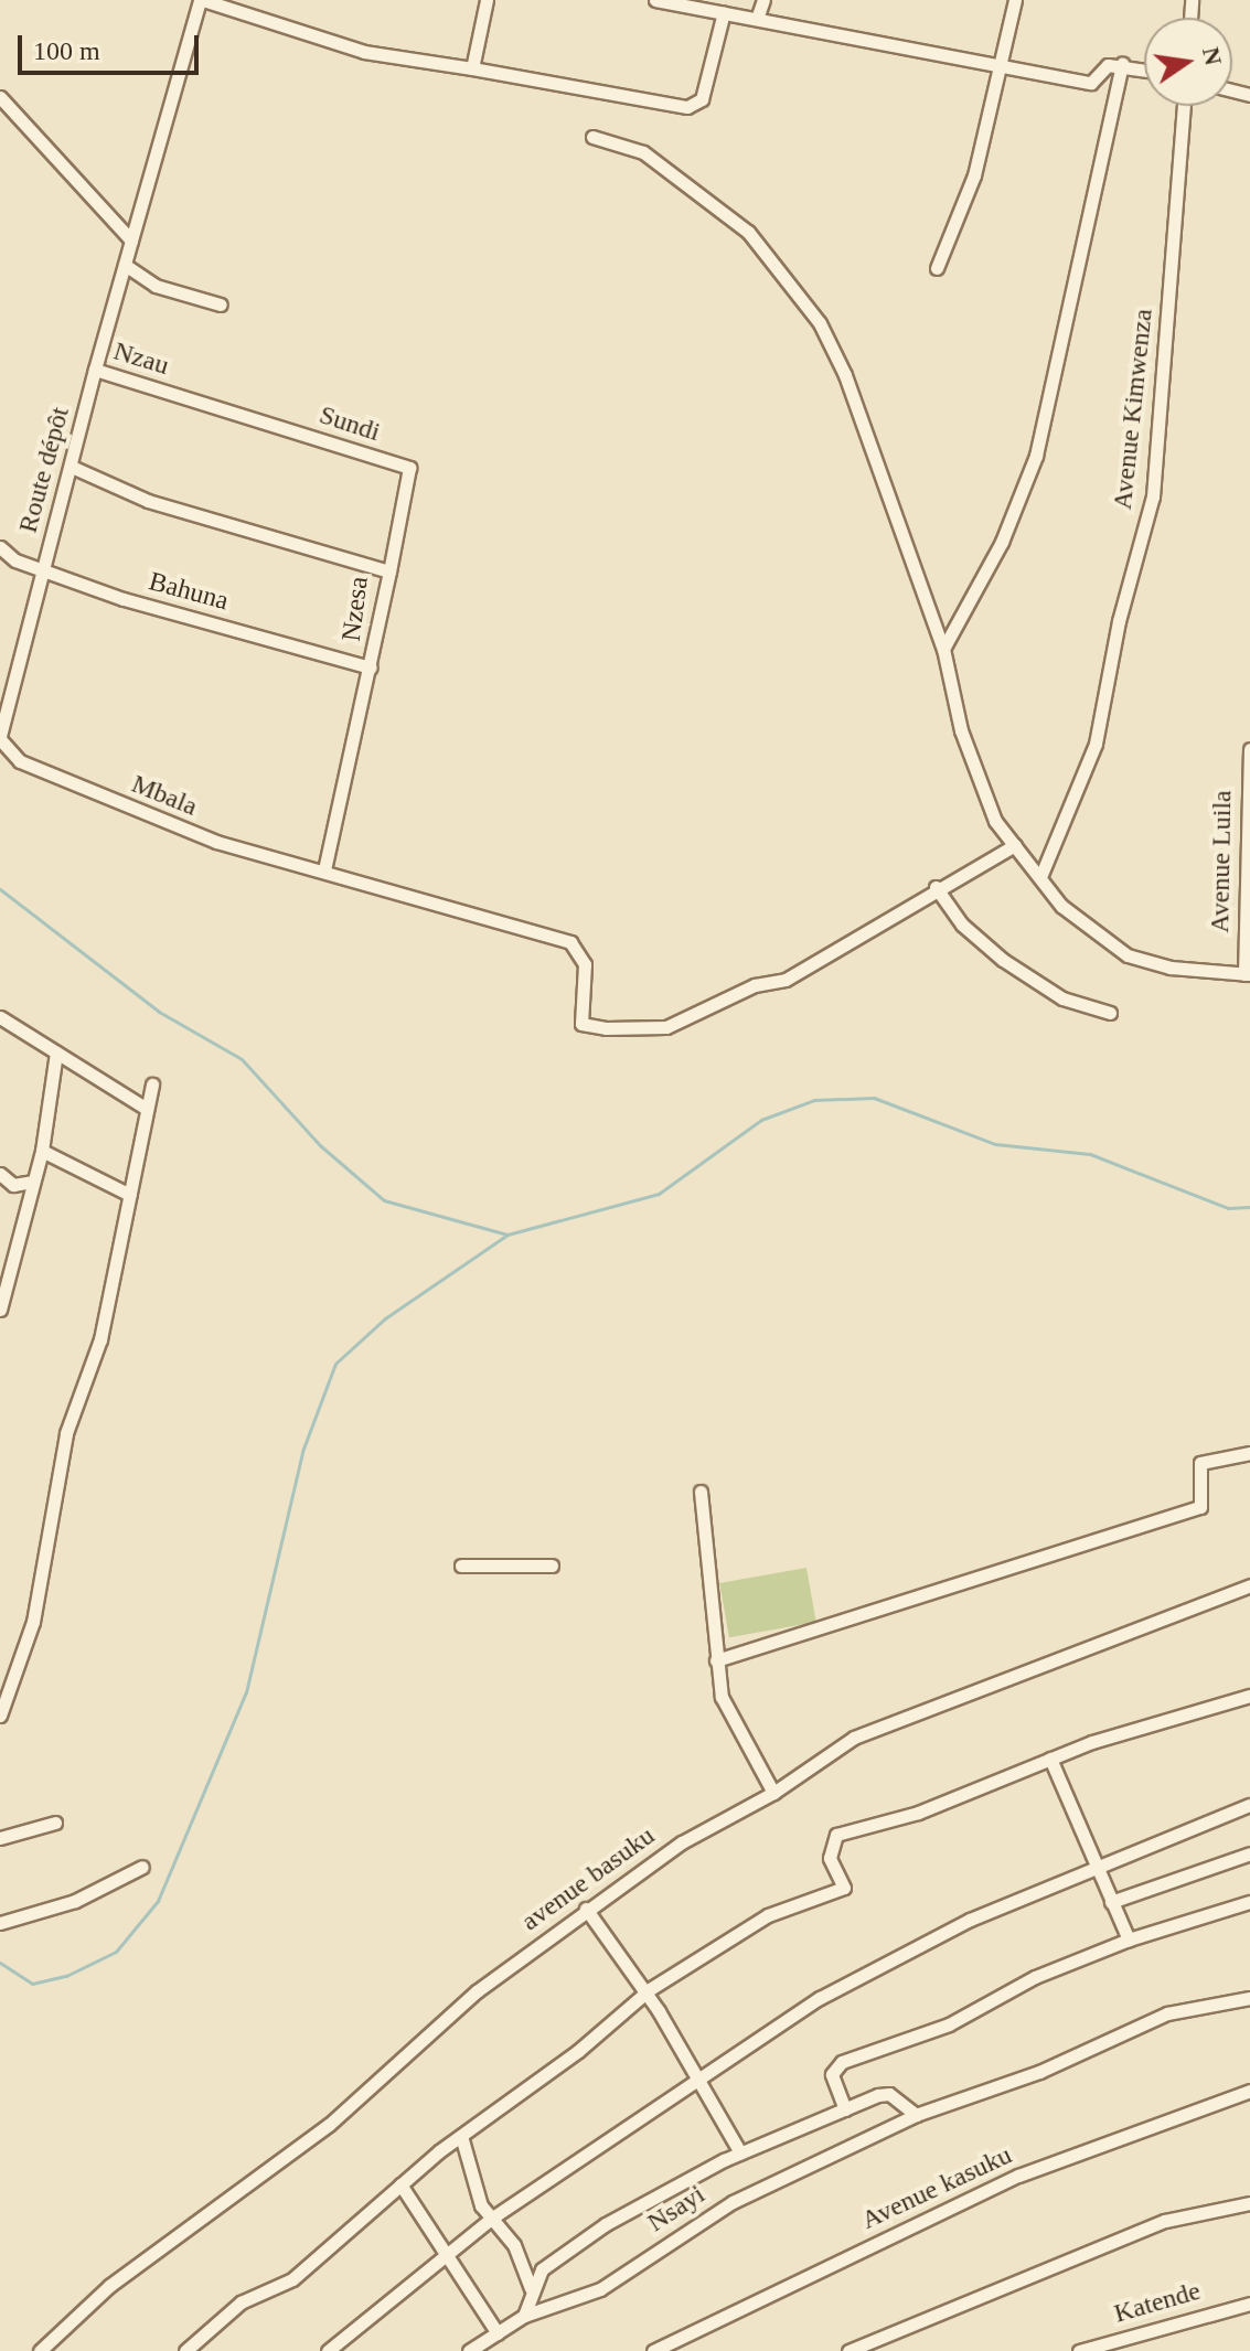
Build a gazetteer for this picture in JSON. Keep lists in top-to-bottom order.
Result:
{
  "streets": {
    "street": [
      "Nzau",
      "Avenue Kimwenza",
      "Sundi",
      "Route dépôt",
      "Bahuna",
      "Nzesa",
      "Mbala",
      "Avenue Luila",
      "avenue basuku",
      "Avenue kasuku",
      "Nsayi",
      "Katende"
    ]
  },
  "crossings": [
    ["Nzau", "Sundi"],
    ["Nzau", "Route dépôt"],
    ["Sundi", "Nzesa"],
    ["Route dépôt", "Bahuna"],
    ["Route dépôt", "Nzesa"],
    ["Route dépôt", "Mbala"],
    ["Bahuna", "Nzesa"],
    ["Nzesa", "Mbala"]
  ],
  "scale_bar": "100 m",
  "north": "right"
}
